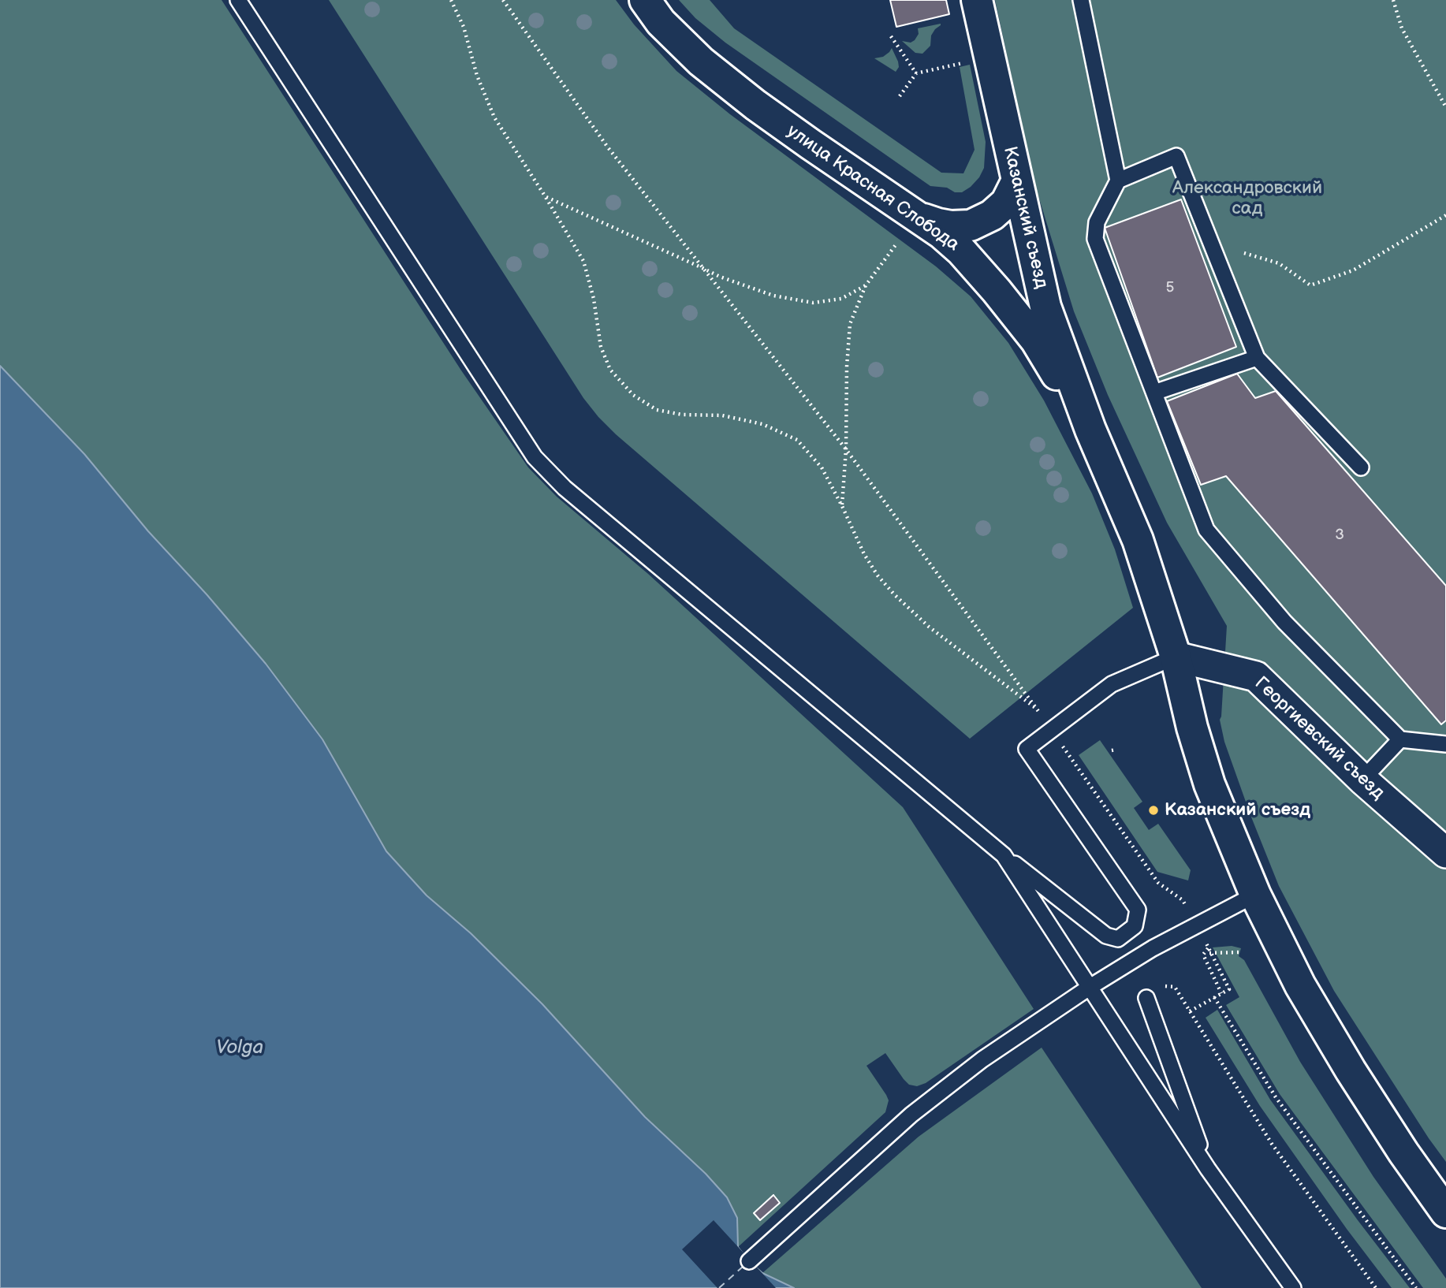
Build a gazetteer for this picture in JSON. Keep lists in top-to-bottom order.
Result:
{
  "streets": {
    "main road": ["улица Красная Слобода", "Казанский съезд"],
    "street": ["Георгиевский съезд"]
  },
  "crossings": [
    ["улица Красная Слобода", "Казанский съезд"]
  ],
  "water": ["Volga"],
  "parks": ["Александровский сад"],
  "places": ["Казанский съезд"],
  "house_numbers": ["5", "3"]
}
